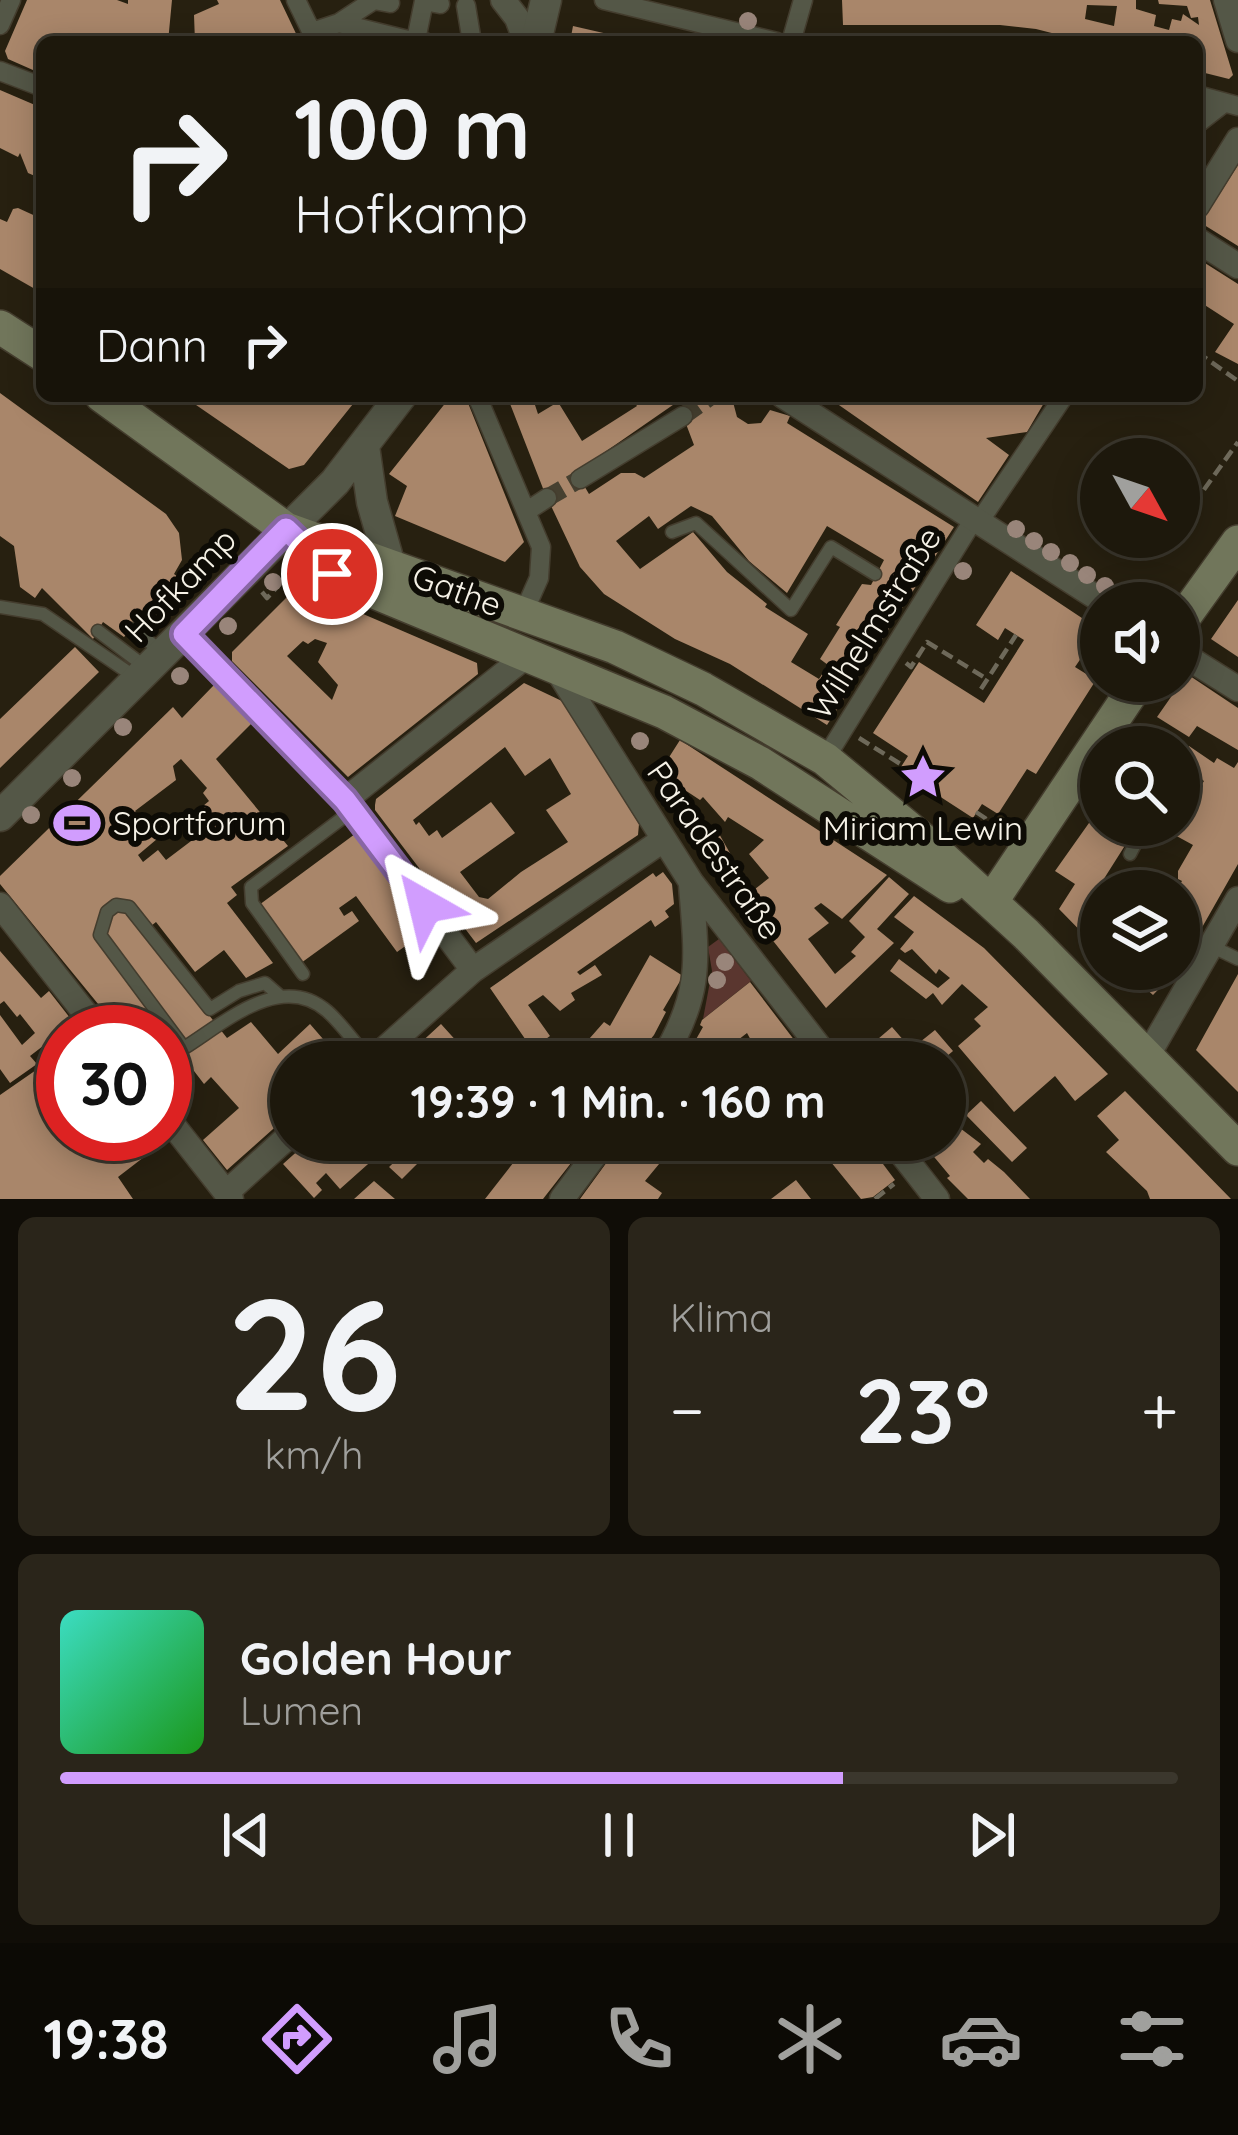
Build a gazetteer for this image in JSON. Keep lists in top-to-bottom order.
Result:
{
  "streets": {
    "main road": ["Gathe"],
    "street": ["Hofkamp", "Wilhelmstraße", "Paradestraße"]
  },
  "crossings": [
    ["Hofkamp", "Gathe"],
    ["Gathe", "Wilhelmstraße"],
    ["Gathe", "Paradestraße"]
  ],
  "places": {
    "place": ["Miriam Lewin"],
    "sports": ["Sportforum"]
  },
  "north": "bottom right",
  "page": {
    "turn": ["100 m", "Hofkamp"],
    "then": "Dann",
    "limit": "30",
    "trip": "19:39 · 1 Min. · 160 m",
    "tile": [
      ["26", "km/h"],
      "Klima"
    ],
    "heat": ["−", "23°", "+"],
    "song": ["Golden Hour", "Lumen"],
    "tabs": "19:38"
  }
}
